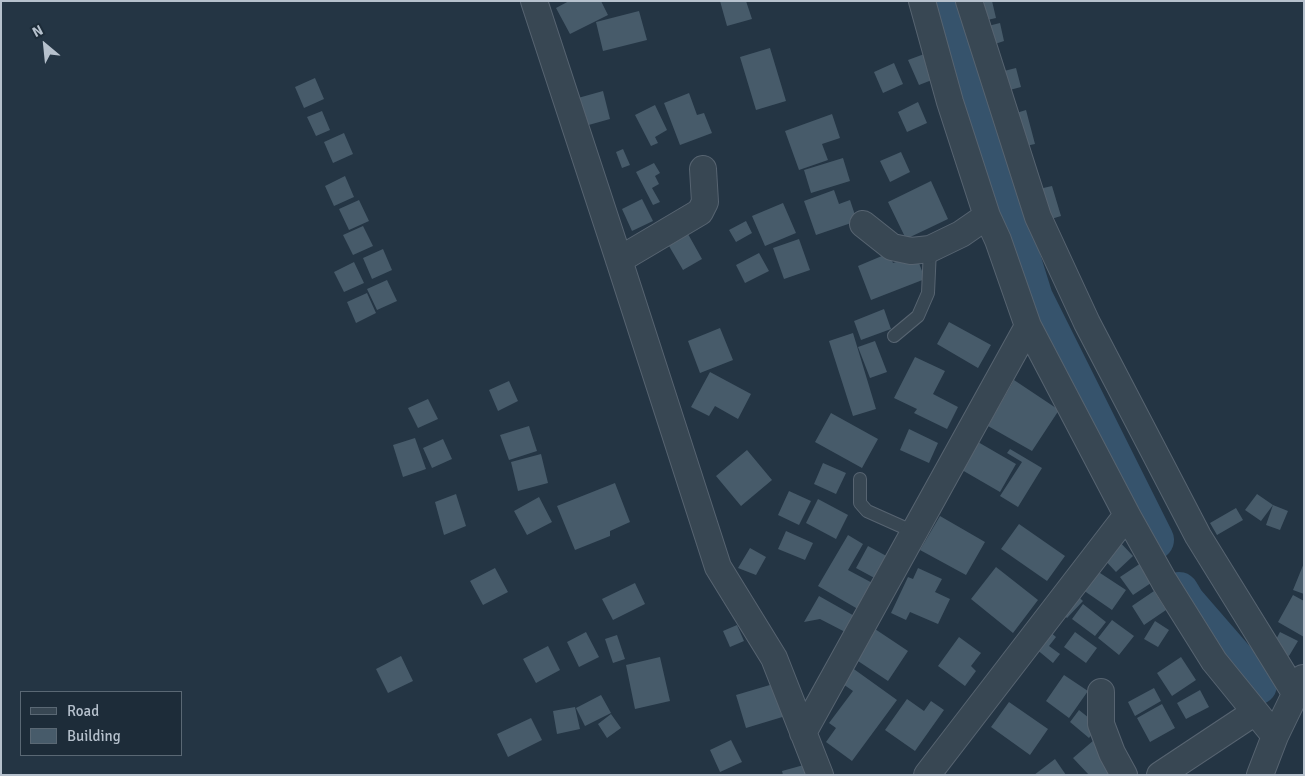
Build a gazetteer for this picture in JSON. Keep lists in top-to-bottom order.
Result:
{
  "legend": ["Road", "Building"],
  "north": "top left"
}
